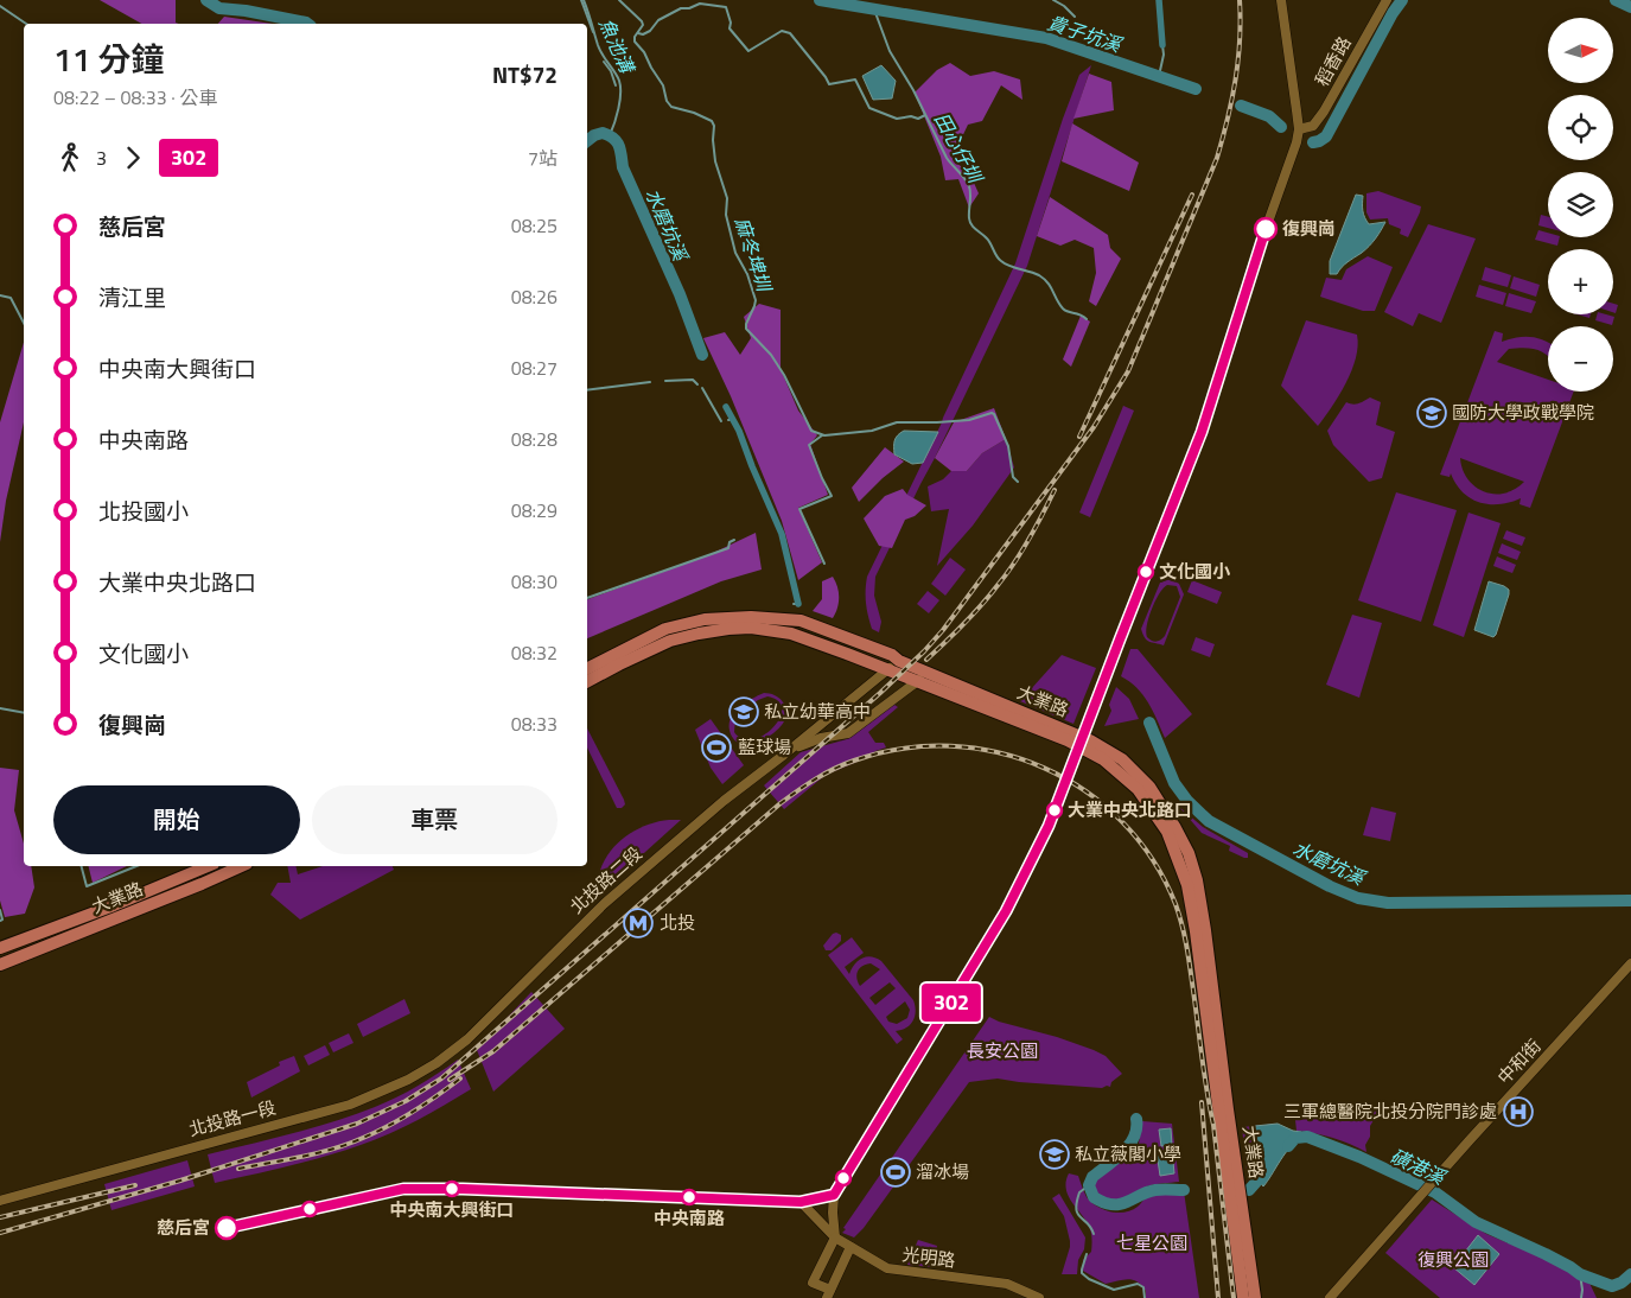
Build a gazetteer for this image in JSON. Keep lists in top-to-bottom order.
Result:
{
  "streets": {
    "main road": ["大業路"],
    "street": [
      "稻香路",
      "北投路二段",
      "中和街",
      "北投路一段",
      "光明路"
    ]
  },
  "crossings": [
    ["北投路二段", "北投路一段"]
  ],
  "water": [
    "貴子坑溪",
    "魚池溝",
    "田心仔圳",
    "水磨坑溪",
    "麻冬埤圳",
    "磺港溪"
  ],
  "parks": ["長安公園", "七星公園", "復興公園"],
  "places": {
    "other": [
      "復興崗",
      "文化國小",
      "大業中央北路口",
      "中央南大興街口",
      "中央南路",
      "慈后宮"
    ],
    "school or university": ["國防大學政戰學院", "私立幼華高中", "私立薇閣小學"],
    "sports": ["藍球場", "溜冰場"],
    "metro station": ["北投"],
    "hospital": ["三軍總醫院北投分院門診處"]
  },
  "lines": ["bus line 302"],
  "north": "right",
  "page": {
    "on_map": "302",
    "map_buttons": ["+", "−"],
    "heading": ["11 分鐘", "08:22 – 08:33 · 公車", "NT$72"],
    "legs": ["3", "302", "7站"],
    "list": [
      {
        "name": "慈后宮",
        "value": "08:25"
      },
      {
        "name": "清江里",
        "value": "08:26"
      },
      {
        "name": "中央南大興街口",
        "value": "08:27"
      },
      {
        "name": "中央南路",
        "value": "08:28"
      },
      {
        "name": "北投國小",
        "value": "08:29"
      },
      {
        "name": "大業中央北路口",
        "value": "08:30"
      },
      {
        "name": "文化國小",
        "value": "08:32"
      },
      {
        "name": "復興崗",
        "value": "08:33"
      }
    ],
    "buttons": ["開始", "車票"]
  }
}
